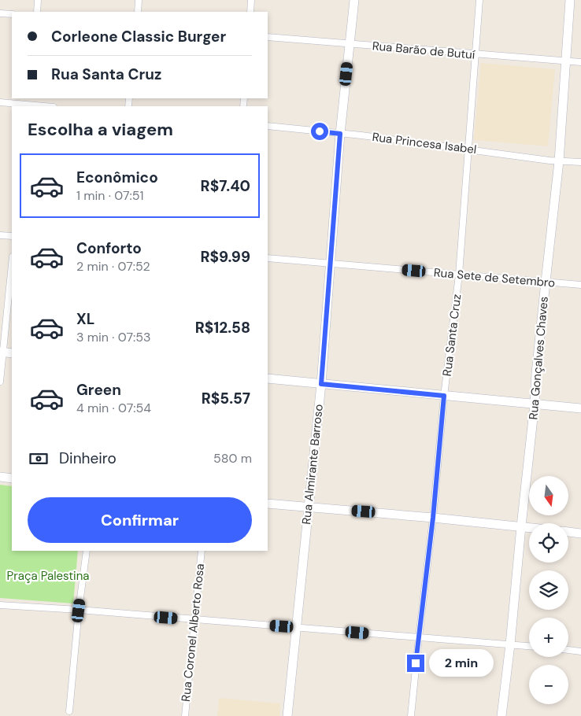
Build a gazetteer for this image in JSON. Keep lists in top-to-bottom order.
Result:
{
  "streets": {
    "street": [
      "Rua Barão de Butuí",
      "Rua Princesa Isabel",
      "Rua Sete de Setembro",
      "Rua Santa Cruz",
      "Rua Gonçalves Chaves",
      "Rua Almirante Barroso",
      "Rua Coronel Alberto Rosa"
    ]
  },
  "crossings": [
    ["Rua Barão de Butuí", "Rua Santa Cruz"],
    ["Rua Barão de Butuí", "Rua Gonçalves Chaves"],
    ["Rua Barão de Butuí", "Rua Almirante Barroso"],
    ["Rua Princesa Isabel", "Rua Santa Cruz"],
    ["Rua Princesa Isabel", "Rua Gonçalves Chaves"],
    ["Rua Princesa Isabel", "Rua Almirante Barroso"],
    ["Rua Sete de Setembro", "Rua Santa Cruz"],
    ["Rua Sete de Setembro", "Rua Gonçalves Chaves"],
    ["Rua Sete de Setembro", "Rua Almirante Barroso"]
  ],
  "parks": ["Praça Palestina"],
  "north": "bottom",
  "page": {
    "banner": ["Corleone Classic Burger", "Rua Santa Cruz"],
    "heading": "Escolha a viagem",
    "list": [
      {
        "name": "Econômico",
        "note": "1 min · 07:51",
        "value": "R$7.40"
      },
      {
        "name": "Conforto",
        "note": "2 min · 07:52",
        "value": "R$9.99"
      },
      {
        "name": "XL",
        "note": "3 min · 07:53",
        "value": "R$12.58"
      },
      {
        "name": "Green",
        "note": "4 min · 07:54",
        "value": "R$5.57"
      }
    ],
    "pay": ["Dinheiro", "580 m"],
    "map_buttons": ["+", "−"],
    "buttons": "Confirmar",
    "bubble": "2 min"
  }
}
